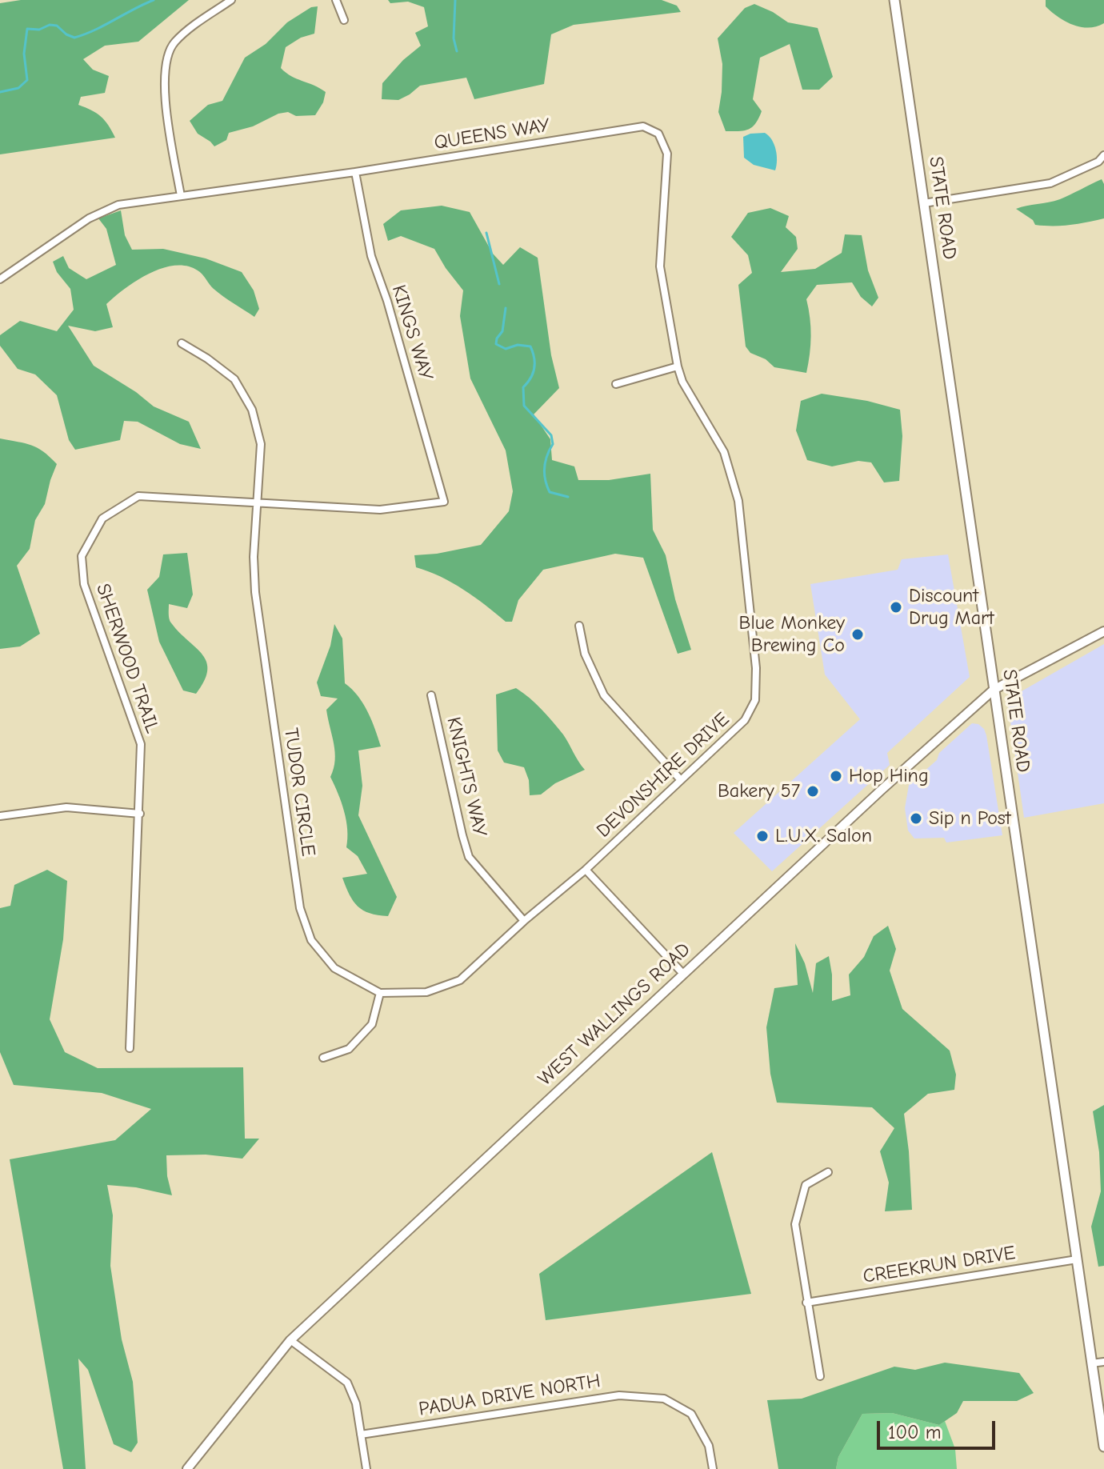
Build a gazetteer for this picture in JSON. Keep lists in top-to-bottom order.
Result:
{
  "streets": {
    "main road": ["STATE ROAD"],
    "street": [
      "QUEENS WAY",
      "KINGS WAY",
      "SHERWOOD TRAIL",
      "DEVONSHIRE DRIVE",
      "KNIGHTS WAY",
      "TUDOR CIRCLE",
      "WEST WALLINGS ROAD",
      "CREEKRUN DRIVE",
      "PADUA DRIVE NORTH"
    ]
  },
  "crossings": [
    ["QUEENS WAY", "KINGS WAY"],
    ["QUEENS WAY", "DEVONSHIRE DRIVE"],
    ["STATE ROAD", "WEST WALLINGS ROAD"],
    ["STATE ROAD", "CREEKRUN DRIVE"],
    ["KINGS WAY", "SHERWOOD TRAIL"],
    ["SHERWOOD TRAIL", "TUDOR CIRCLE"],
    ["DEVONSHIRE DRIVE", "TUDOR CIRCLE"],
    ["KNIGHTS WAY", "TUDOR CIRCLE"]
  ],
  "places": [
    "Discount Drug Mart",
    "Blue Monkey Brewing Co",
    "Hop Hing",
    "Bakery 57",
    "Sip n Post",
    "L.U.X. Salon"
  ],
  "scale_bar": "100 m"
}
